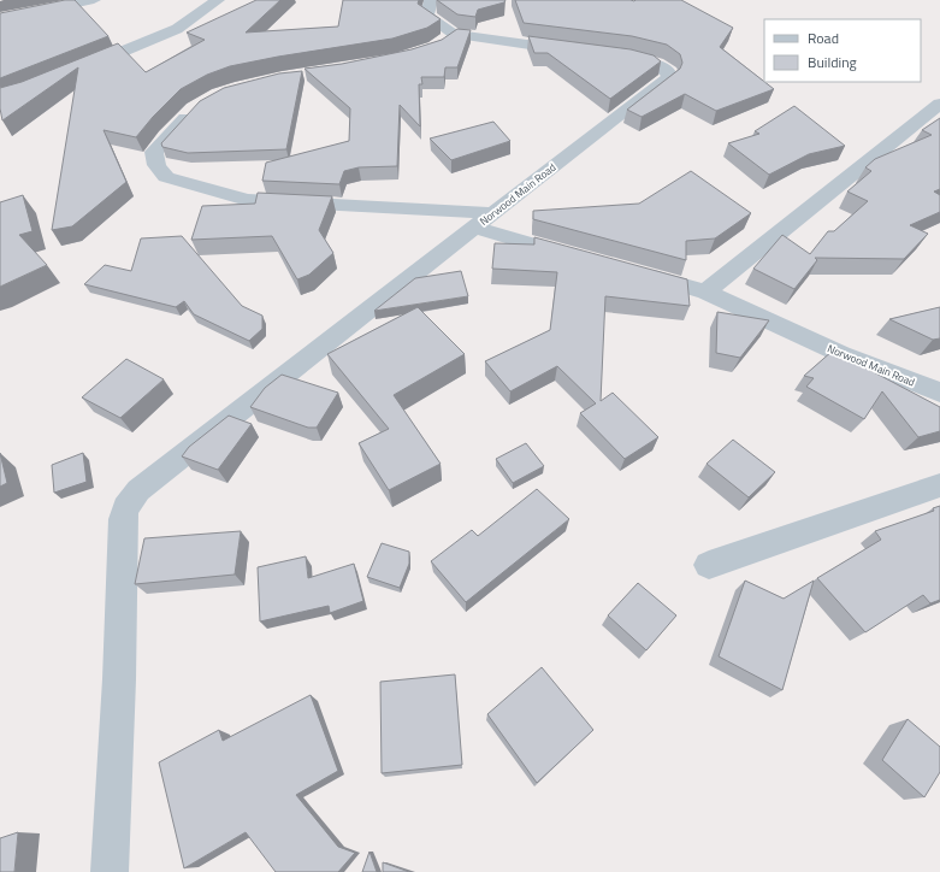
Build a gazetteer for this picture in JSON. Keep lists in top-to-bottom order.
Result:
{
  "streets": {
    "street": ["Norwood Main Road"]
  },
  "legend": ["Road", "Building"]
}
